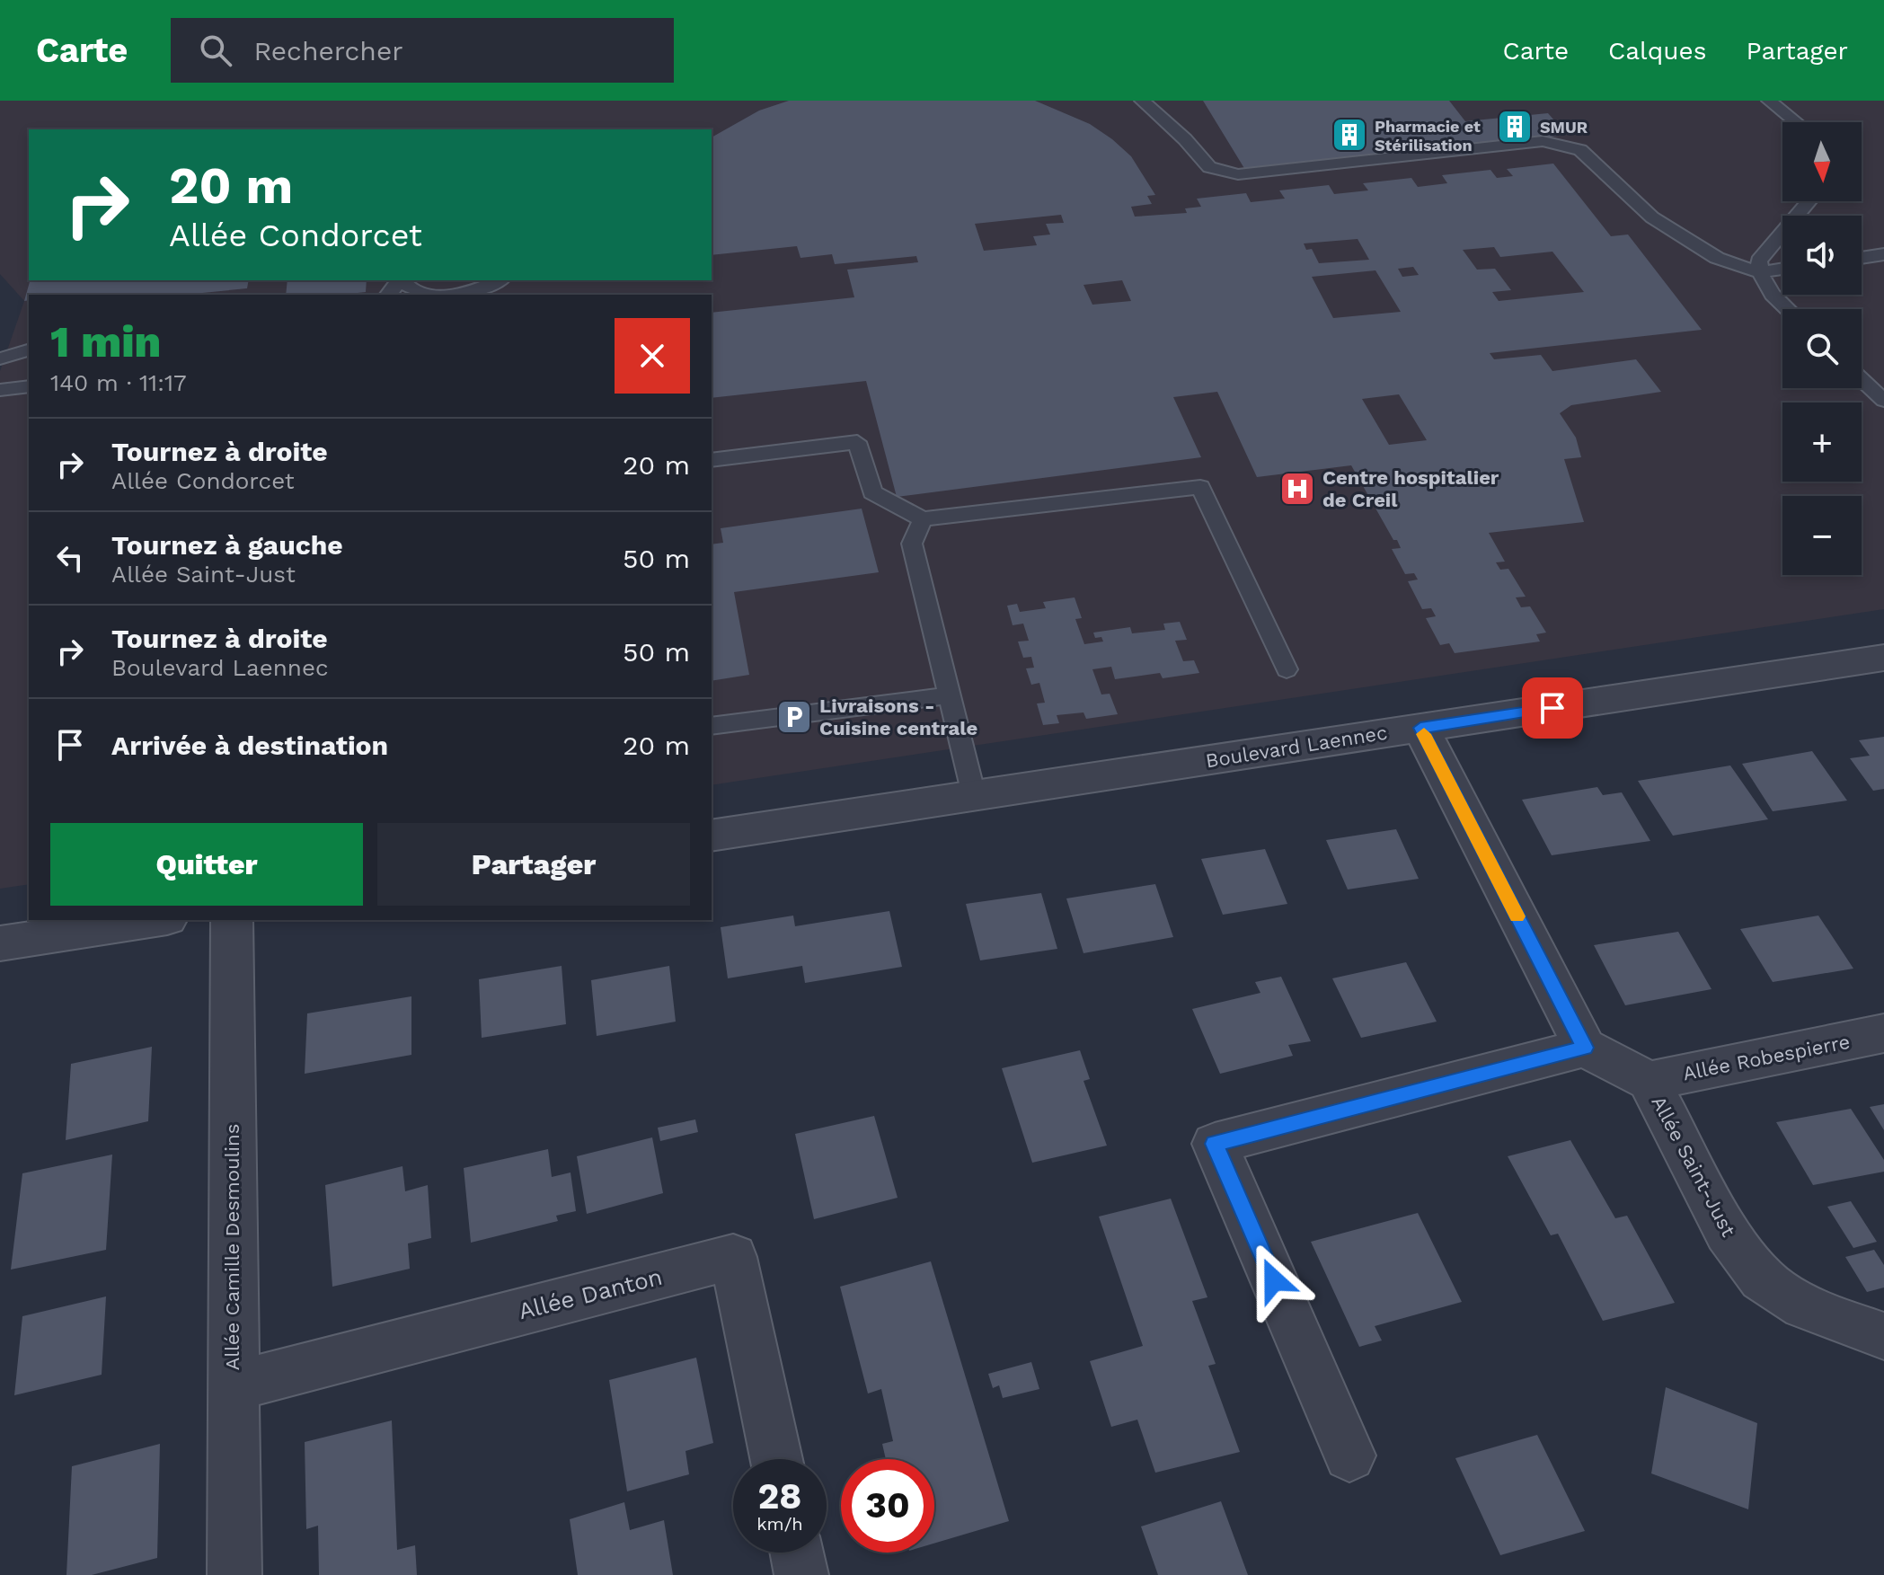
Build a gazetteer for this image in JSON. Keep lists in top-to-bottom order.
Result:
{
  "streets": {
    "street": [
      "Boulevard Laennec",
      "Allée Robespierre",
      "Allée Saint-Just",
      "Allée Camille Desmoulins",
      "Allée Danton"
    ]
  },
  "crossings": [
    ["Allée Robespierre", "Allée Saint-Just"],
    ["Allée Camille Desmoulins", "Allée Danton"]
  ],
  "places": {
    "building": ["SMUR", "Pharmacie et Stérilisation"],
    "hospital": ["Centre hospitalier de Creil"],
    "parking": ["Livraisons - Cuisine centrale"]
  },
  "north": "bottom",
  "page": {
    "header": "Carte",
    "search": "Rechercher",
    "nav": ["Carte", "Calques", "Partager"],
    "map_buttons": ["+", "−"],
    "turn": ["20 m", "Allée Condorcet"],
    "heading": ["1 min", "140 m · 11:17"],
    "list": [
      {
        "name": "Tournez à droite",
        "note": "Allée Condorcet",
        "value": "20 m"
      },
      {
        "name": "Tournez à gauche",
        "note": "Allée Saint-Just",
        "value": "50 m"
      },
      {
        "name": "Tournez à droite",
        "note": "Boulevard Laennec",
        "value": "50 m"
      },
      {
        "name": "Arrivée à destination",
        "value": "20 m"
      }
    ],
    "buttons": ["Quitter", "Partager"],
    "speed": "28 km/h",
    "limit": "30"
  }
}
